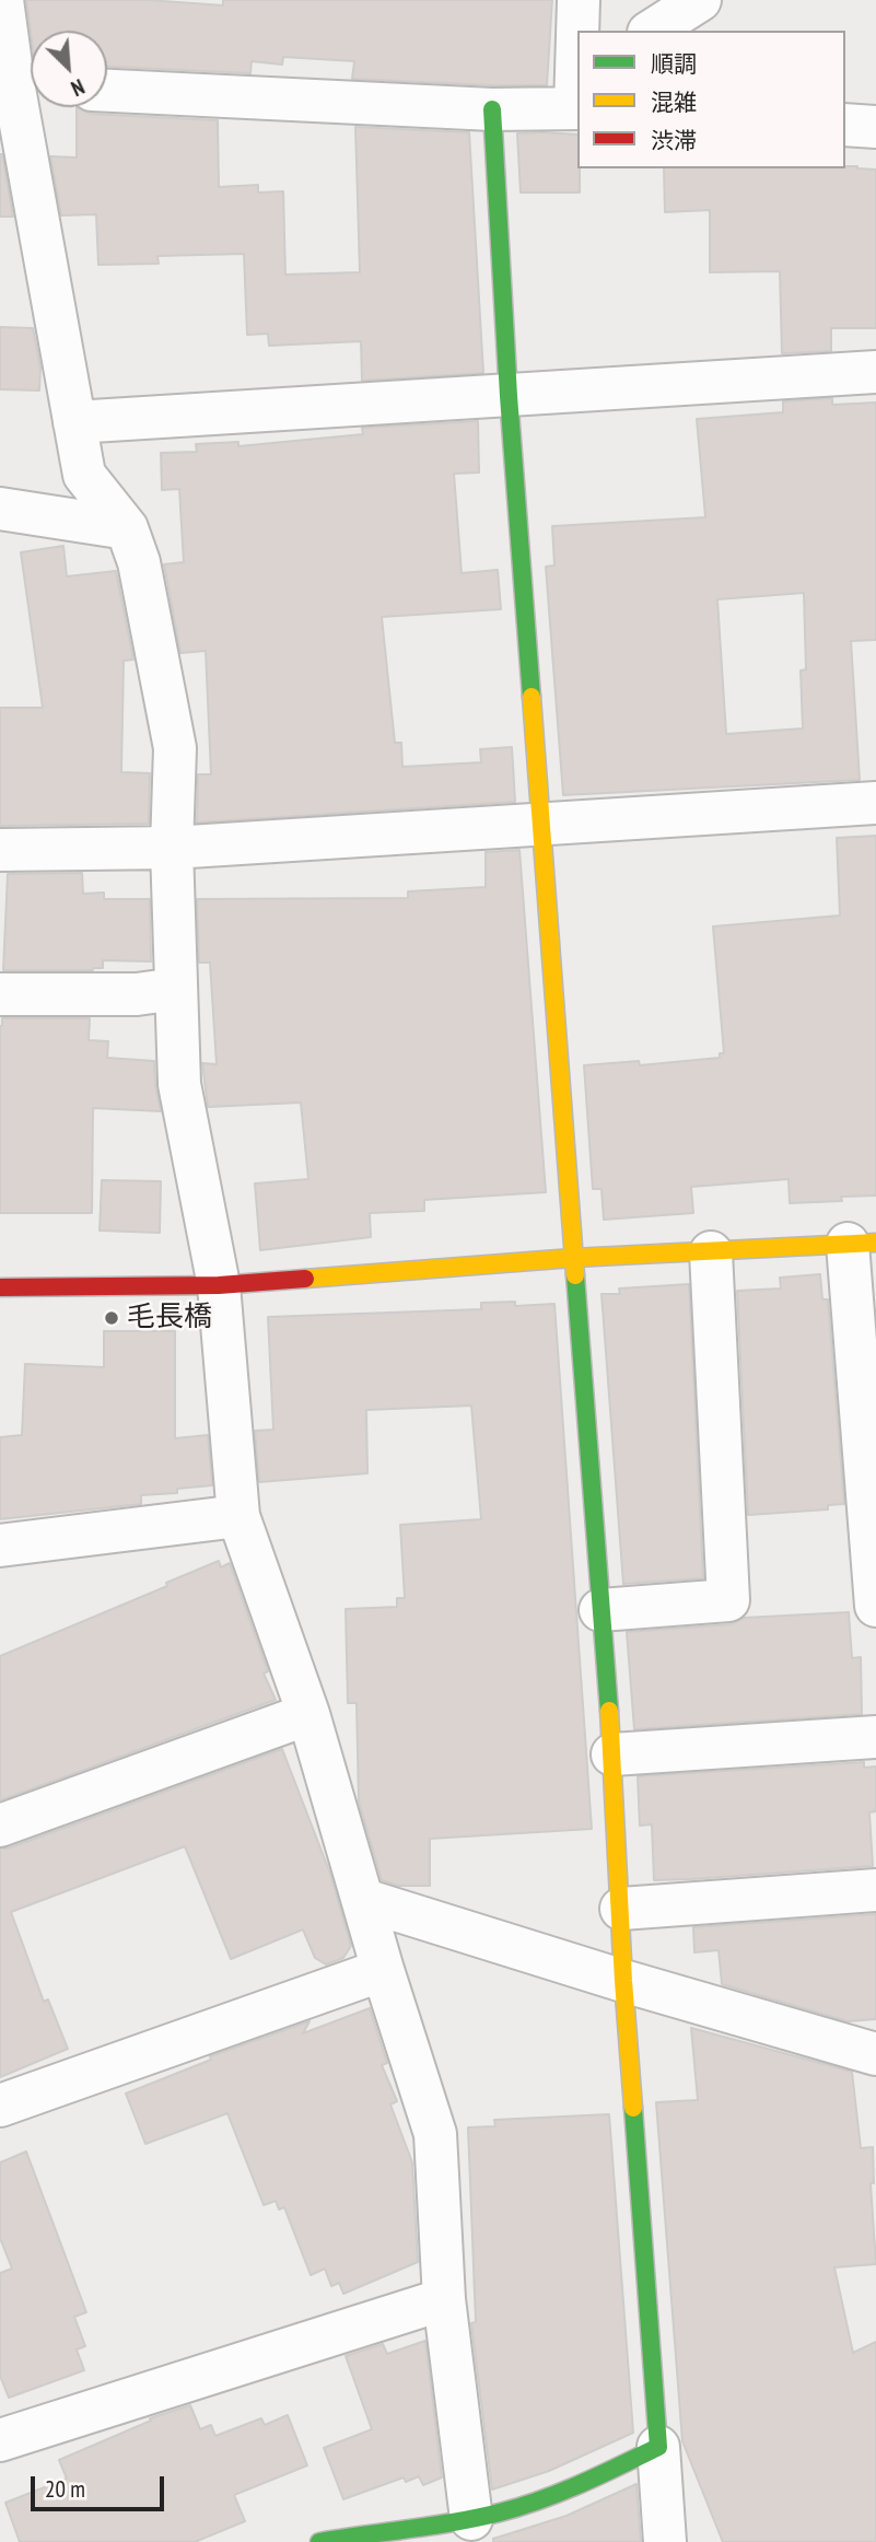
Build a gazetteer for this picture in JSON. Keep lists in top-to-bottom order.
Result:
{
  "places": ["毛長橋"],
  "legend": ["順調", "混雑", "渋滞"],
  "scale_bar": "20 m",
  "north": "bottom right"
}
